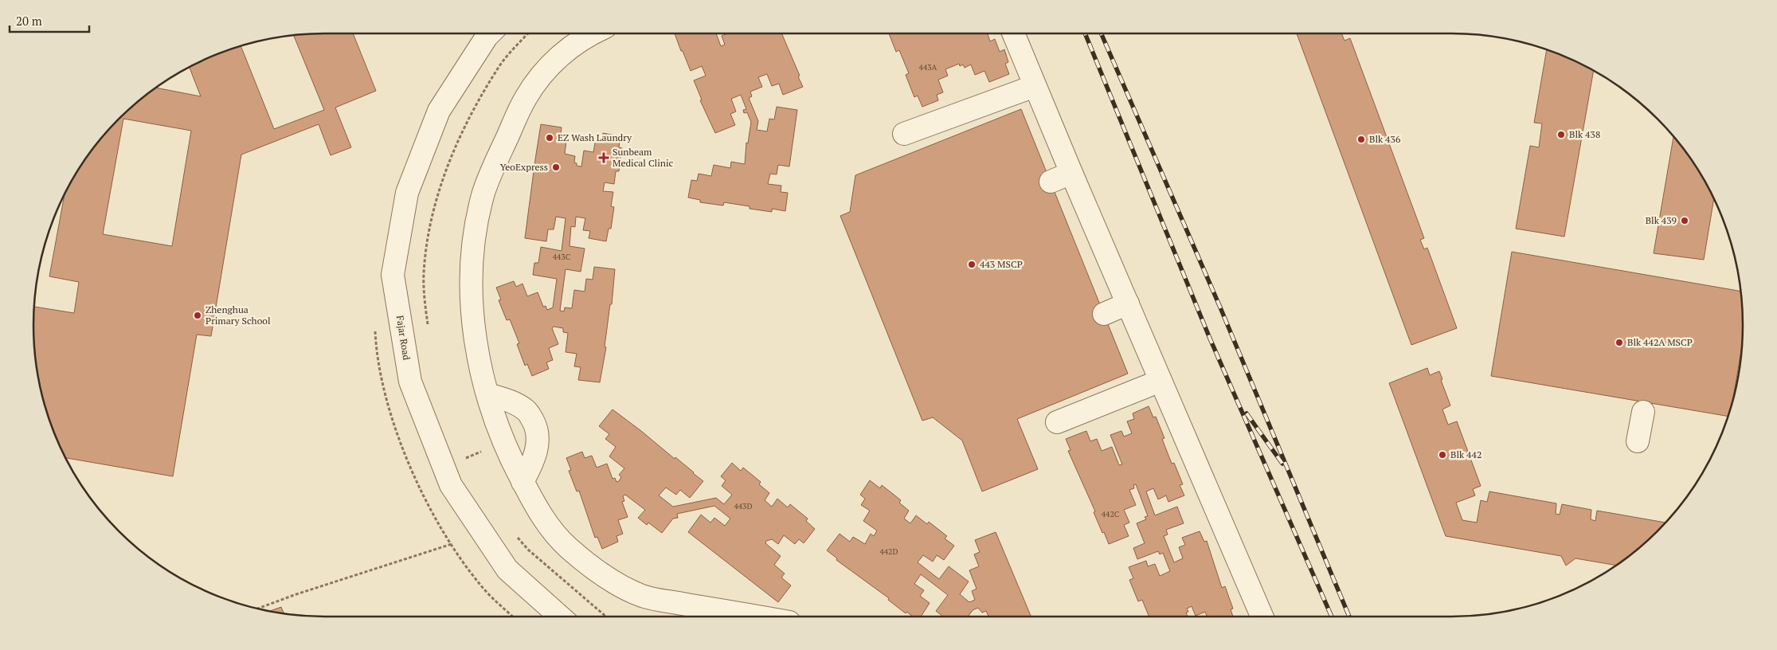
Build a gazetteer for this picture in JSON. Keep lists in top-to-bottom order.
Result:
{
  "streets": {
    "street": ["Fajar Road"]
  },
  "places": {
    "other": [
      "Blk 438",
      "EZ Wash Laundry",
      "Blk 436",
      "YeoExpress",
      "Blk 439",
      "443 MSCP",
      "Zhenghua Primary School",
      "Blk 442A MSCP",
      "Blk 442"
    ],
    "health": ["Sunbeam Medical Clinic"]
  },
  "house_numbers": [
    "443A",
    "443C",
    "443D",
    "442C",
    "442D"
  ],
  "scale_bar": "20 m"
}
